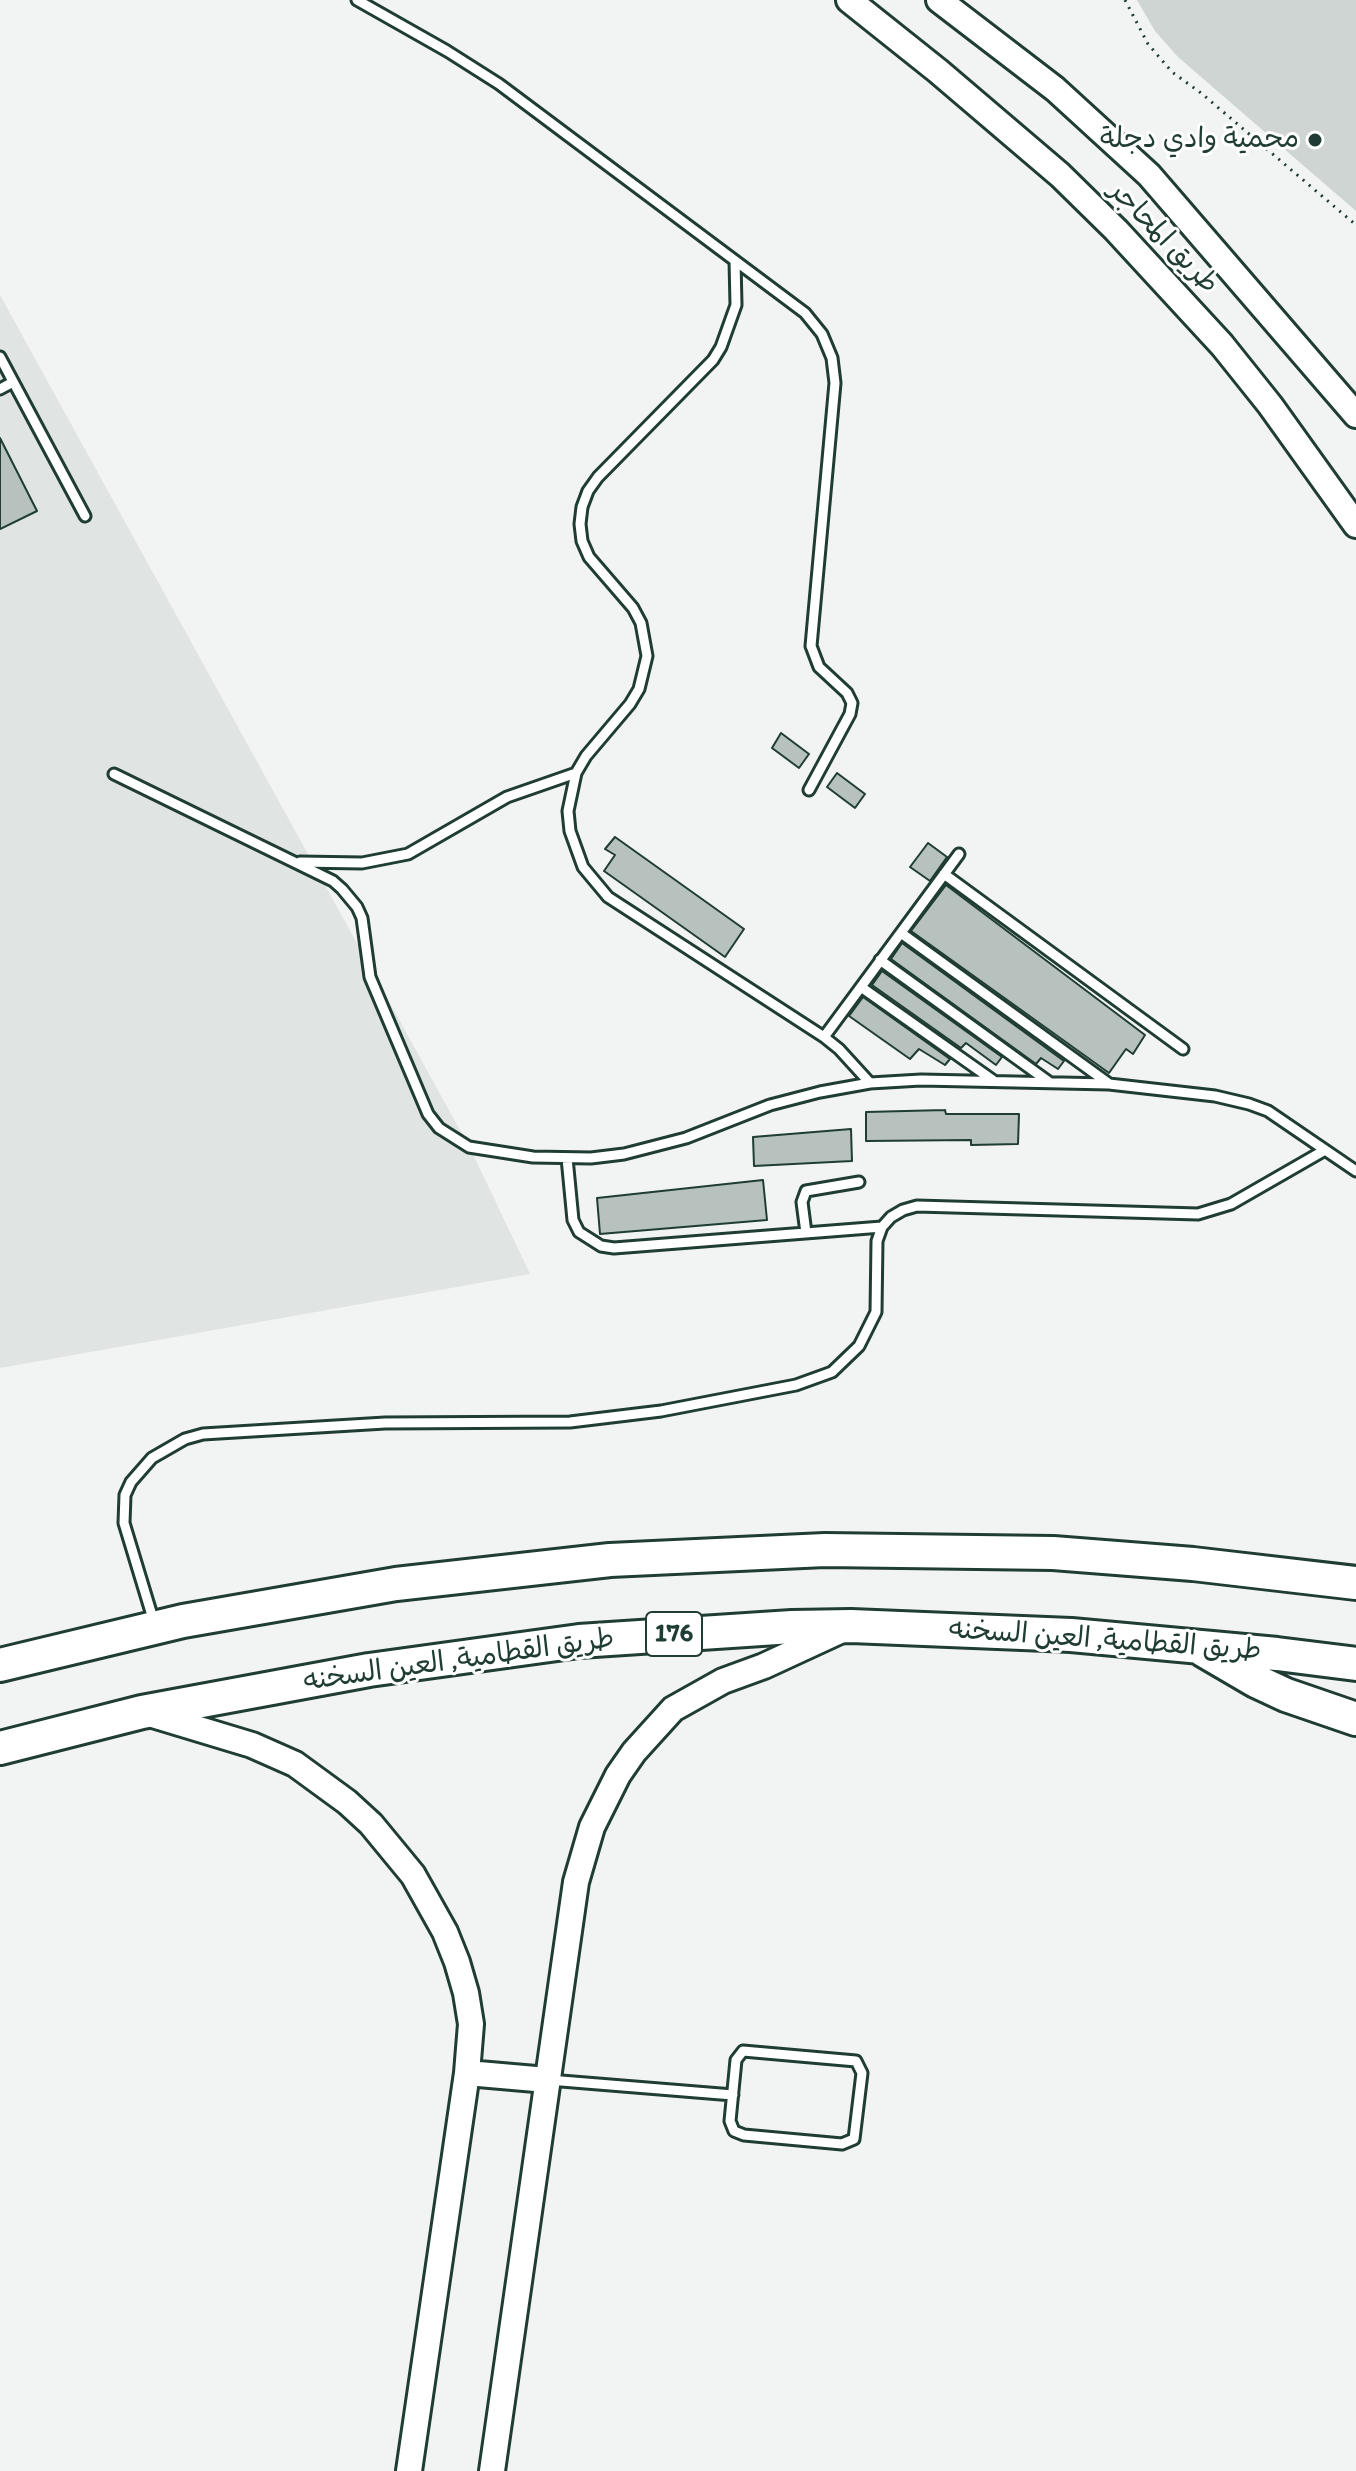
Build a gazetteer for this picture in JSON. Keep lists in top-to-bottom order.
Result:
{
  "streets": {
    "highway": ["176", "طريق القطامية, العين السخنه"],
    "main road": ["طريق المحاجر"]
  },
  "places": ["محمية وادي دجلة"]
}
